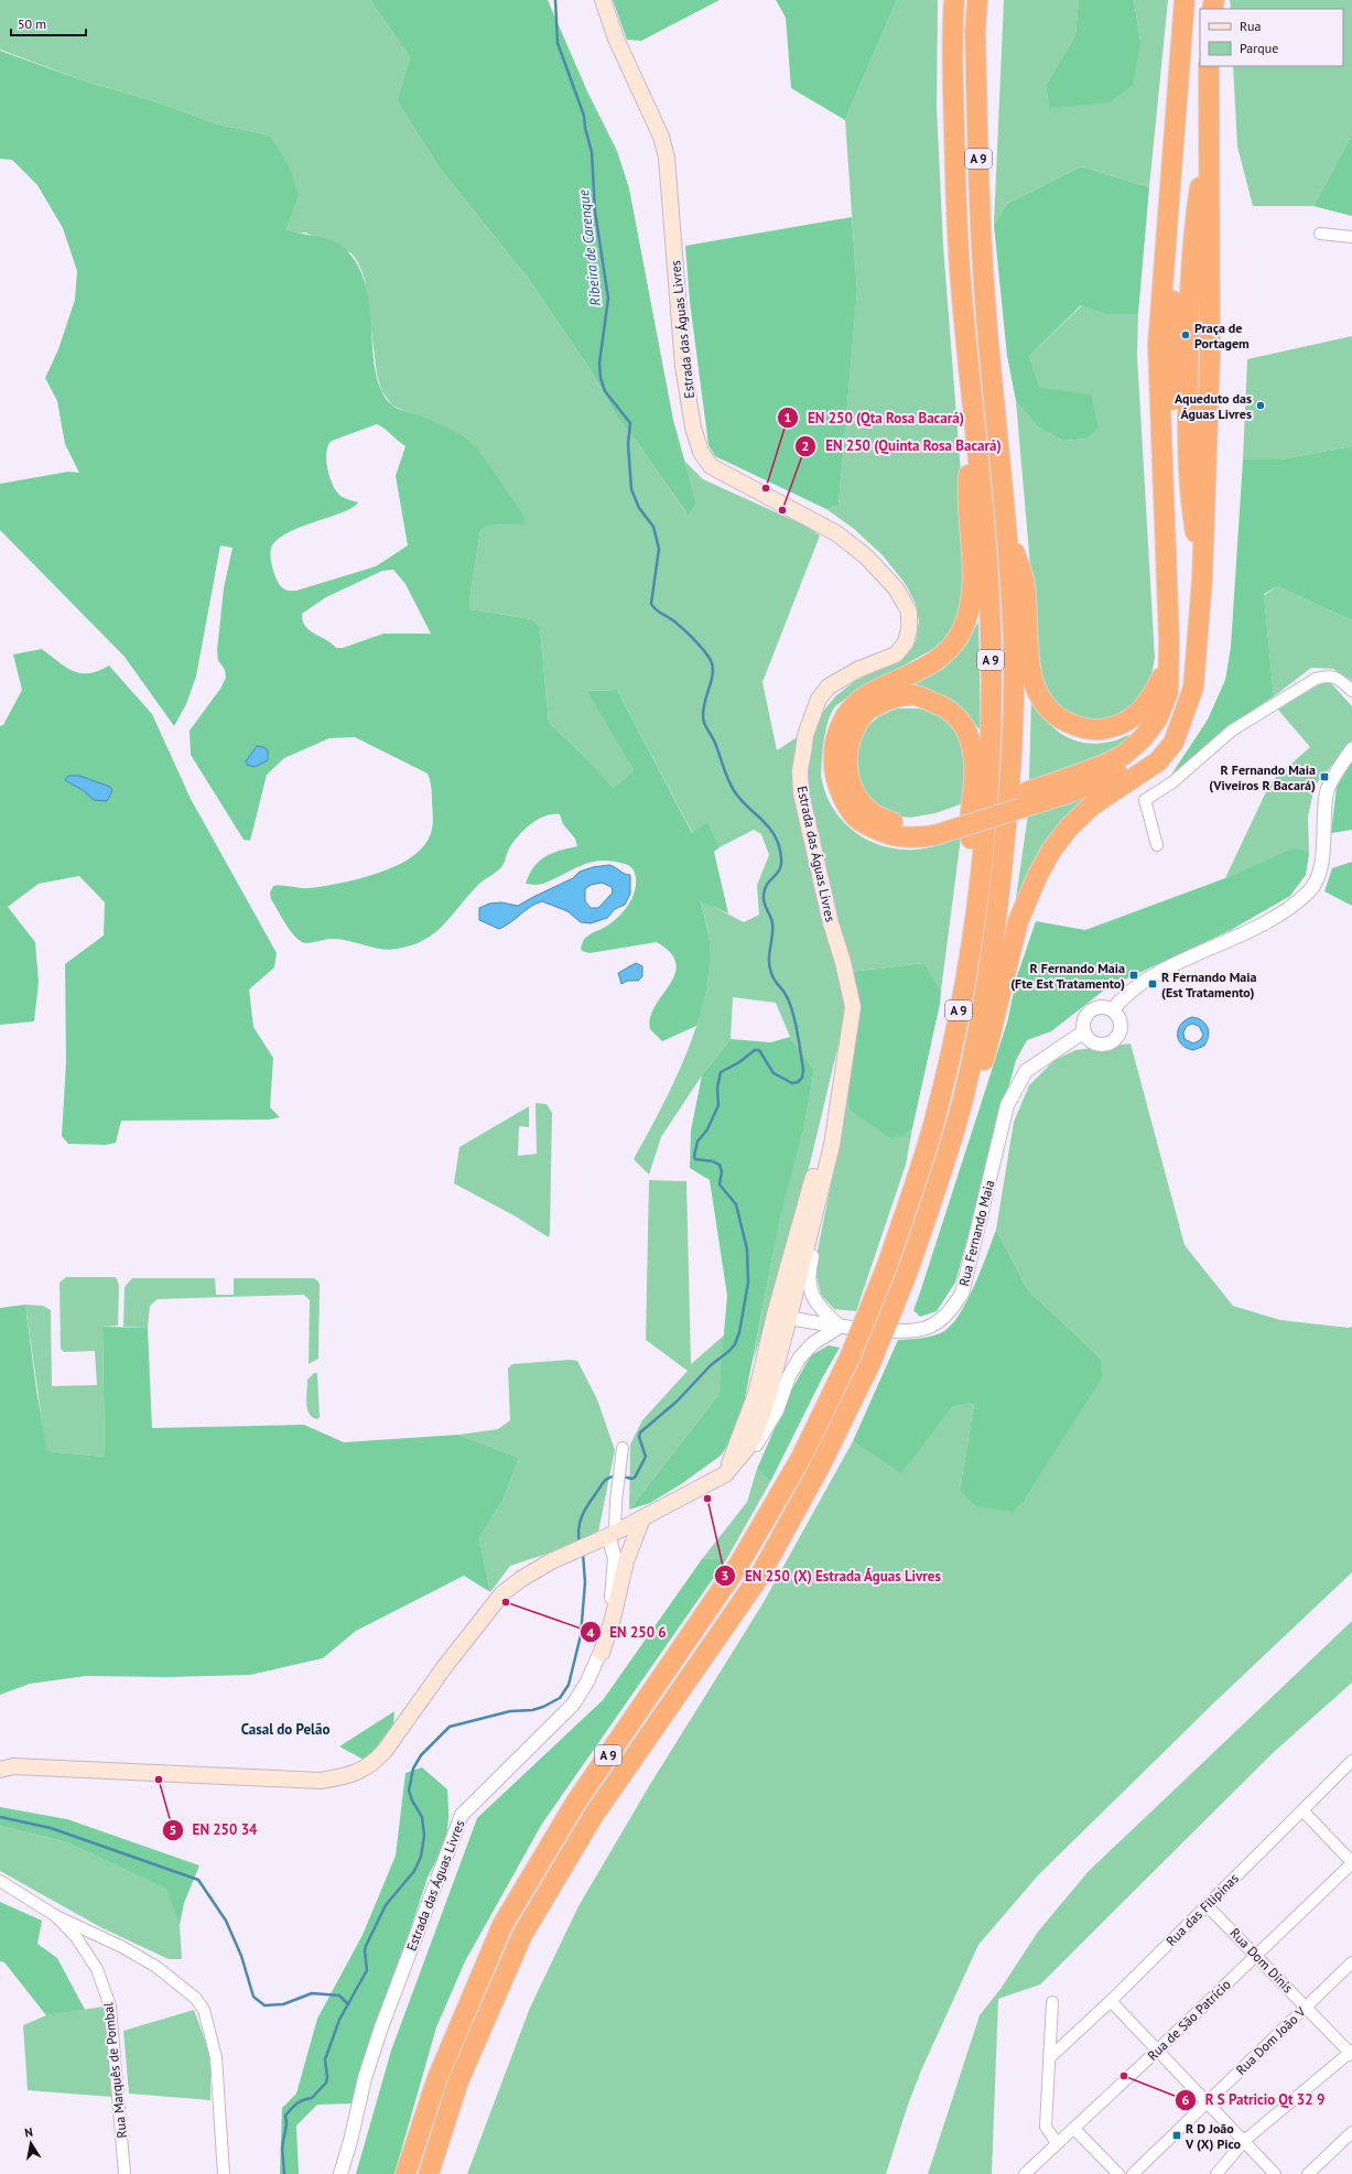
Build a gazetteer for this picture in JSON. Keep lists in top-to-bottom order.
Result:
{
  "streets": {
    "highway": ["A 9"],
    "main road": ["Estrada das Águas Livres"],
    "street": [
      "Rua Fernando Maia",
      "Rua das Filipinas",
      "Rua Dom Dinis",
      "Rua de São Patrício",
      "Rua Dom João V",
      "Rua Marquês de Pombal"
    ]
  },
  "crossings": [
    ["Rua das Filipinas", "Rua Dom Dinis"],
    ["Rua Dom Dinis", "Rua de São Patrício"],
    ["Rua Dom Dinis", "Rua Dom João V"]
  ],
  "districts": ["Casal do Pelão"],
  "water": ["Ribeira de Carenque"],
  "places": {
    "other": [
      "Praça de Portagem",
      "Aqueduto das Águas Livres",
      "EN 250 (Qta Rosa Bacará)",
      "EN 250 (Quinta Rosa Bacará)",
      "EN 250 (X) Estrada Águas Livres",
      "EN 250 6",
      "EN 250 34",
      "R S Patricio Qt 32 9"
    ],
    "transit": [
      "R Fernando Maia (Viveiros R Bacará)",
      "R Fernando Maia (Fte Est Tratamento)",
      "R Fernando Maia (Est Tratamento)",
      "R D João V (X) Pico"
    ]
  },
  "legend": ["Rua", "Parque"],
  "scale_bar": "50 m",
  "north": "top"
}
